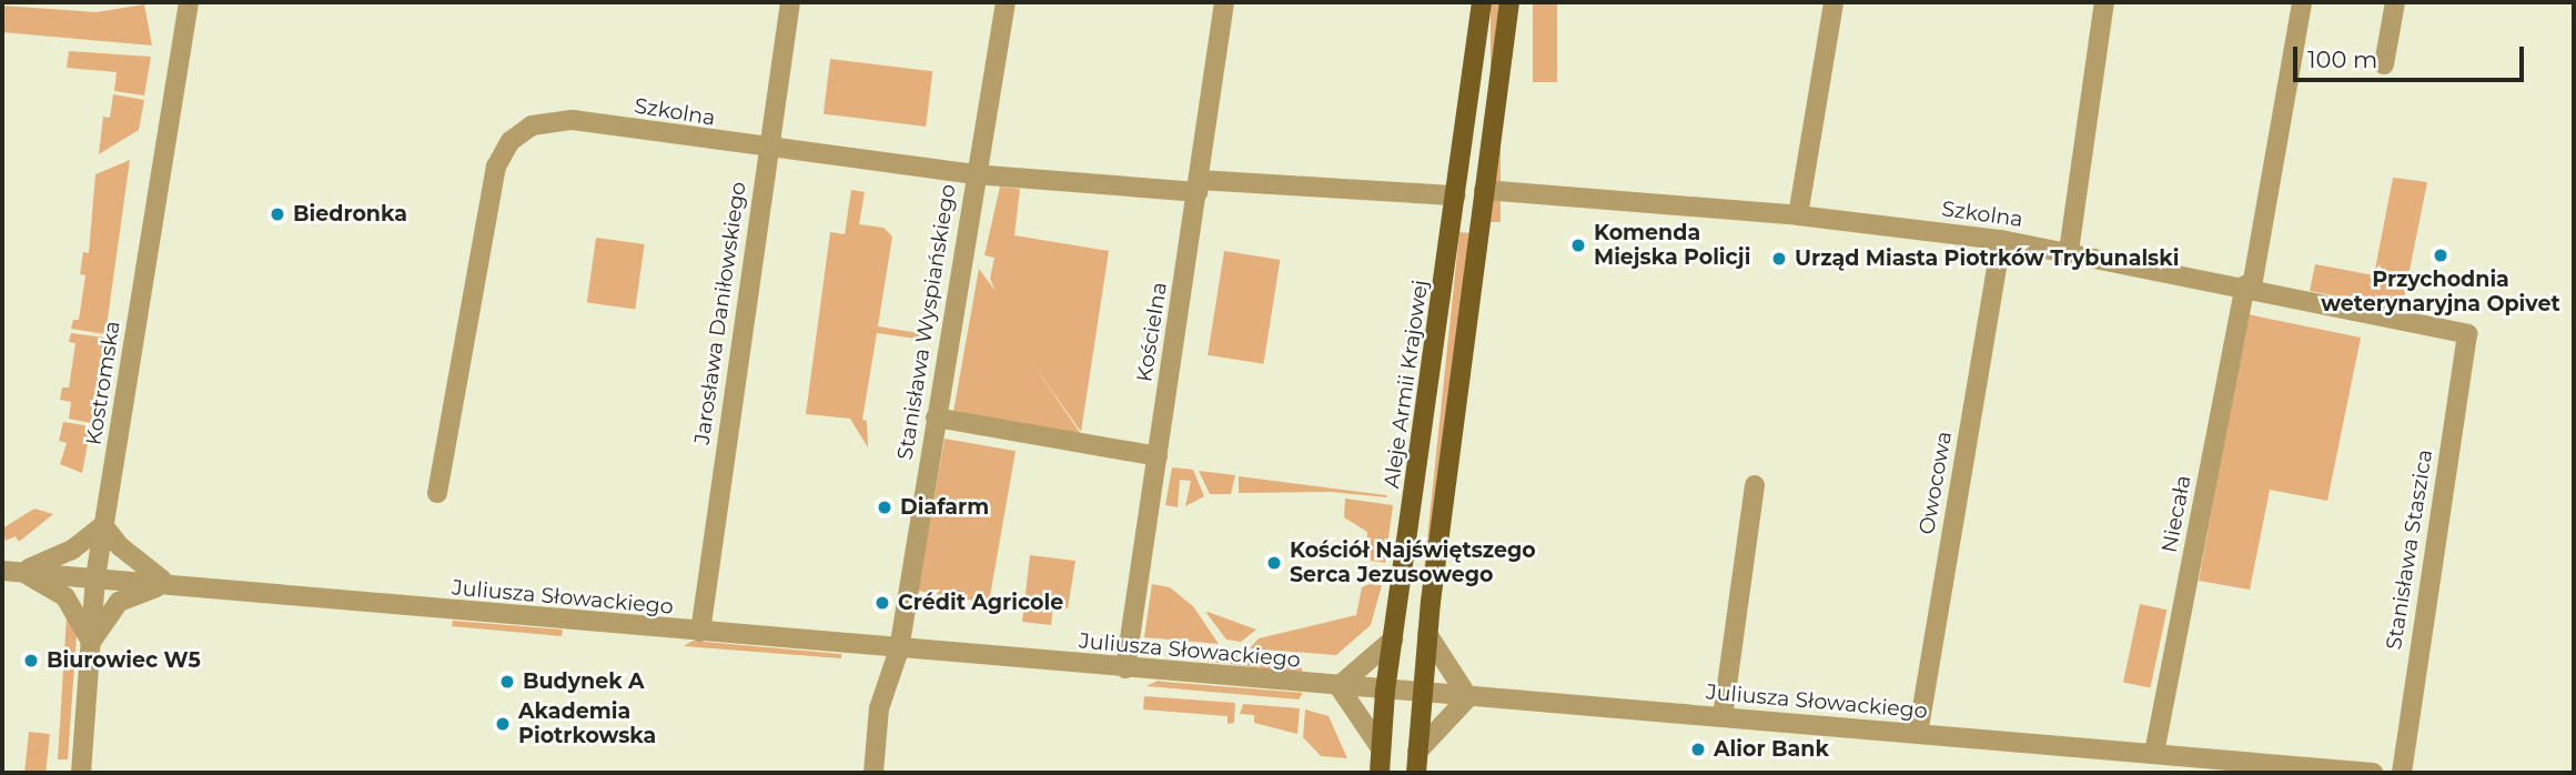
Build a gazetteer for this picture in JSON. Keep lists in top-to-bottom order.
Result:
{
  "streets": {
    "main road": ["Aleje Armii Krajowej"],
    "street": [
      "Szkolna",
      "Jarosława Daniłowskiego",
      "Stanisława Wyspiańskiego",
      "Kościelna",
      "Kostromska",
      "Owocowa",
      "Niecała",
      "Stanisława Staszica",
      "Juliusza Słowackiego"
    ]
  },
  "crossings": [
    ["Szkolna", "Jarosława Daniłowskiego"],
    ["Szkolna", "Stanisława Wyspiańskiego"],
    ["Szkolna", "Kościelna"],
    ["Szkolna", "Aleje Armii Krajowej"],
    ["Szkolna", "Owocowa"],
    ["Szkolna", "Niecała"],
    ["Szkolna", "Stanisława Staszica"],
    ["Jarosława Daniłowskiego", "Juliusza Słowackiego"],
    ["Stanisława Wyspiańskiego", "Juliusza Słowackiego"],
    ["Kościelna", "Juliusza Słowackiego"],
    ["Kostromska", "Juliusza Słowackiego"],
    ["Aleje Armii Krajowej", "Juliusza Słowackiego"],
    ["Owocowa", "Juliusza Słowackiego"],
    ["Niecała", "Juliusza Słowackiego"]
  ],
  "places": [
    "Biedronka",
    "Komenda Miejska Policji",
    "Przychodnia weterynaryjna Opivet",
    "Urząd Miasta Piotrków Trybunalski",
    "Diafarm",
    "Kościół Najświętszego Serca Jezusowego",
    "Crédit Agricole",
    "Biurowiec W5",
    "Budynek A",
    "Akademia Piotrkowska",
    "Alior Bank"
  ],
  "scale_bar": "100 m"
}
